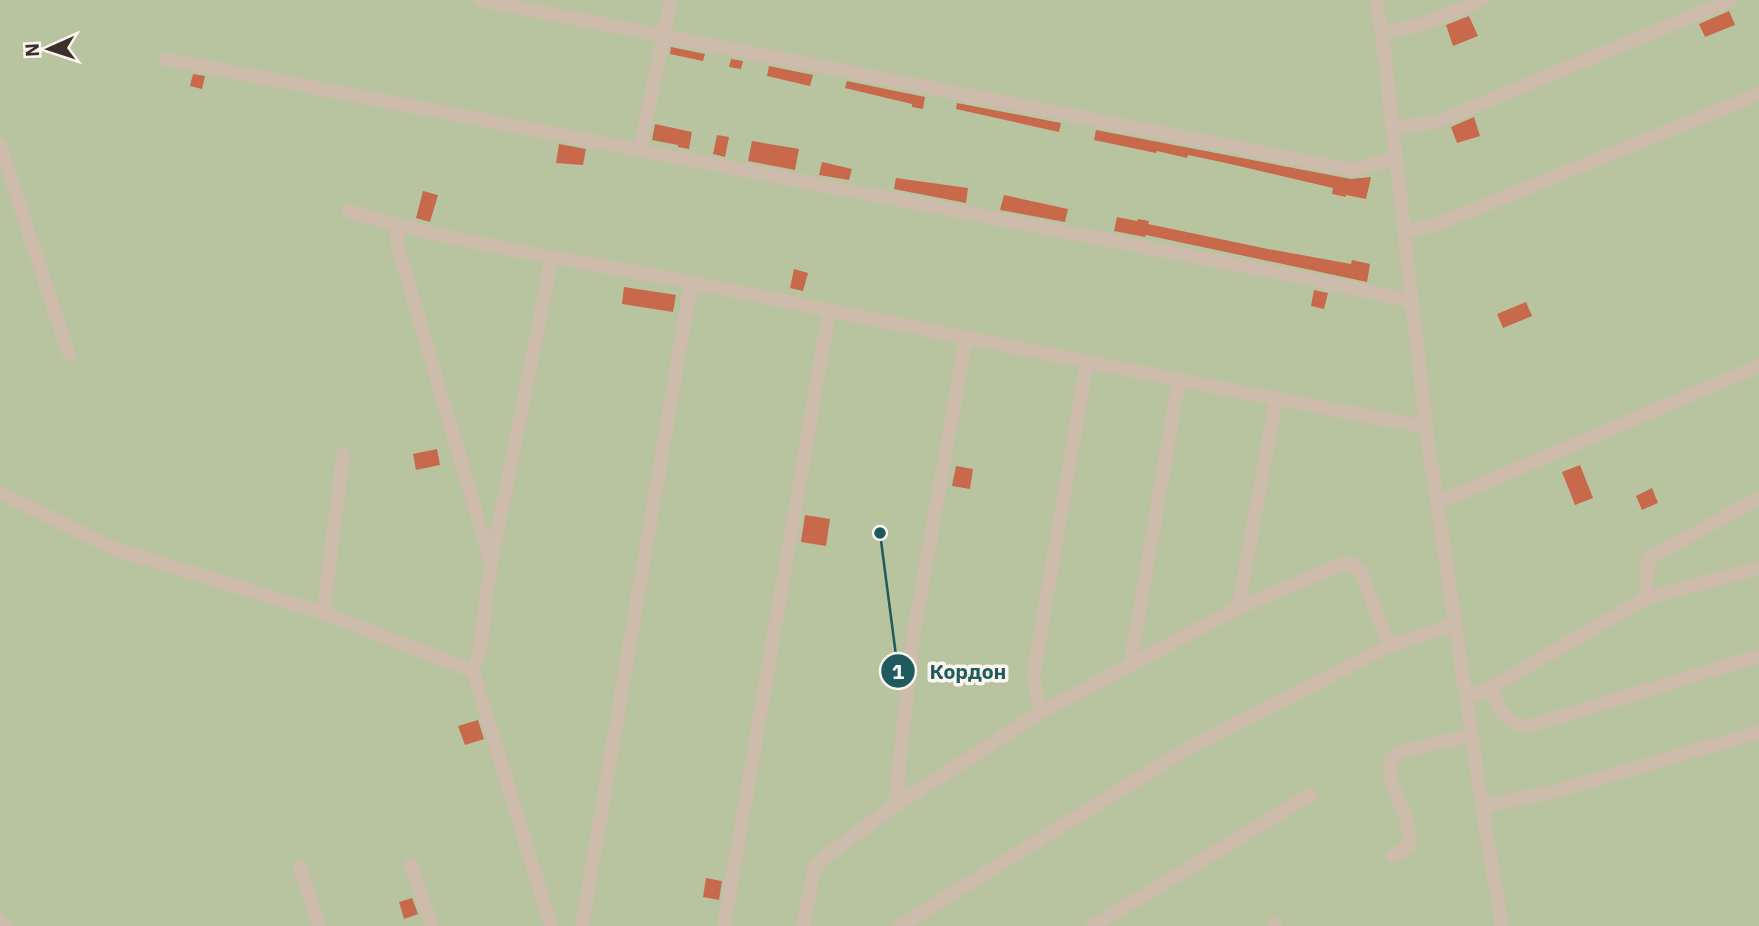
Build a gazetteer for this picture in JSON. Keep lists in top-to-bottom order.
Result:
{
  "places": ["Кордон"],
  "north": "left"
}
